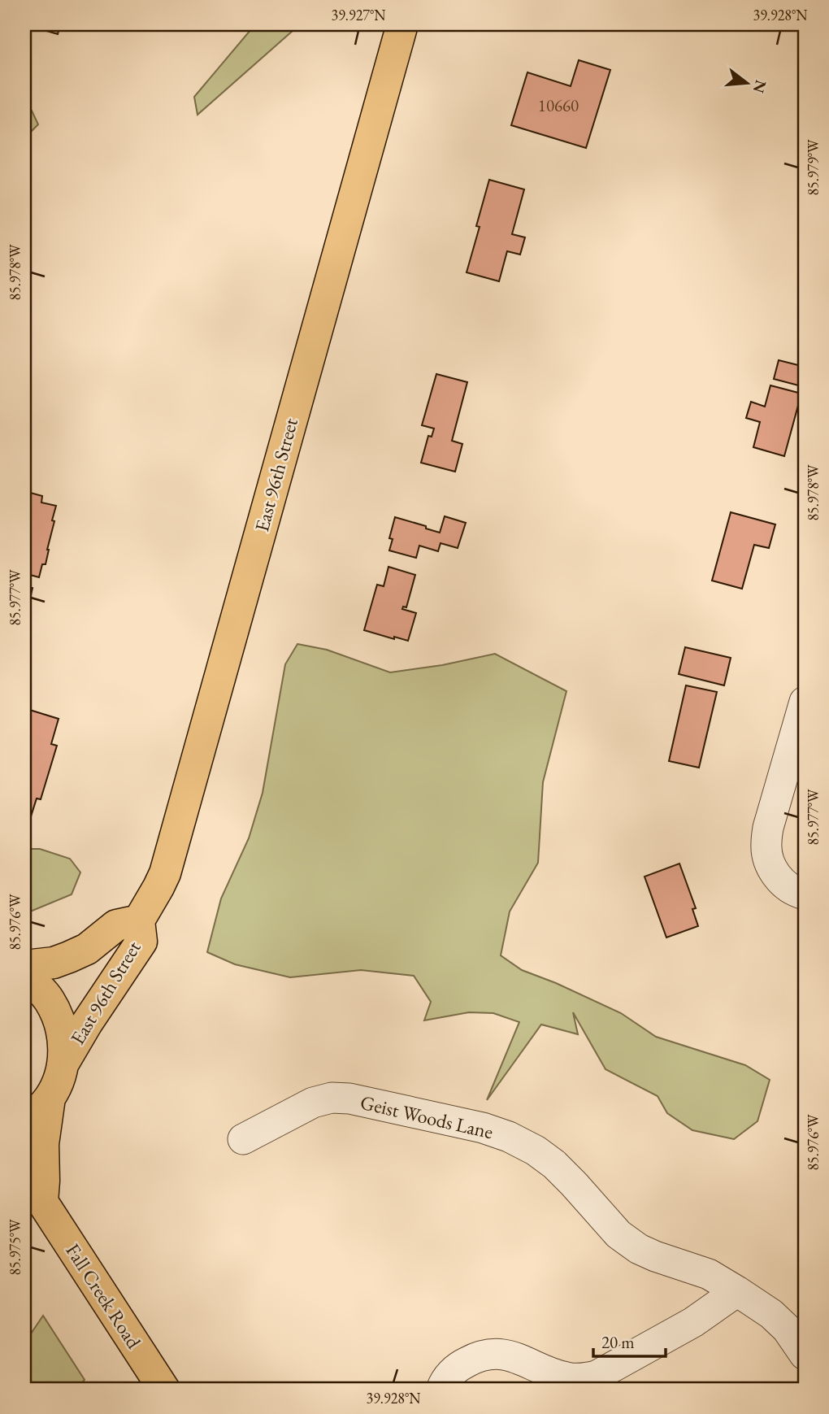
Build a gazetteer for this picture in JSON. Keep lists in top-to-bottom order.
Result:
{
  "streets": {
    "main road": ["East 96th Street", "Fall Creek Road"],
    "street": ["Geist Woods Lane"]
  },
  "house_numbers": ["10660"],
  "scale_bar": "20 m",
  "north": "right",
  "coordinates": [
    "39.927°N",
    "39.928°N",
    "85.979°W",
    "85.978°W",
    "85.977°W",
    "85.976°W",
    "85.975°W"
  ]
}
